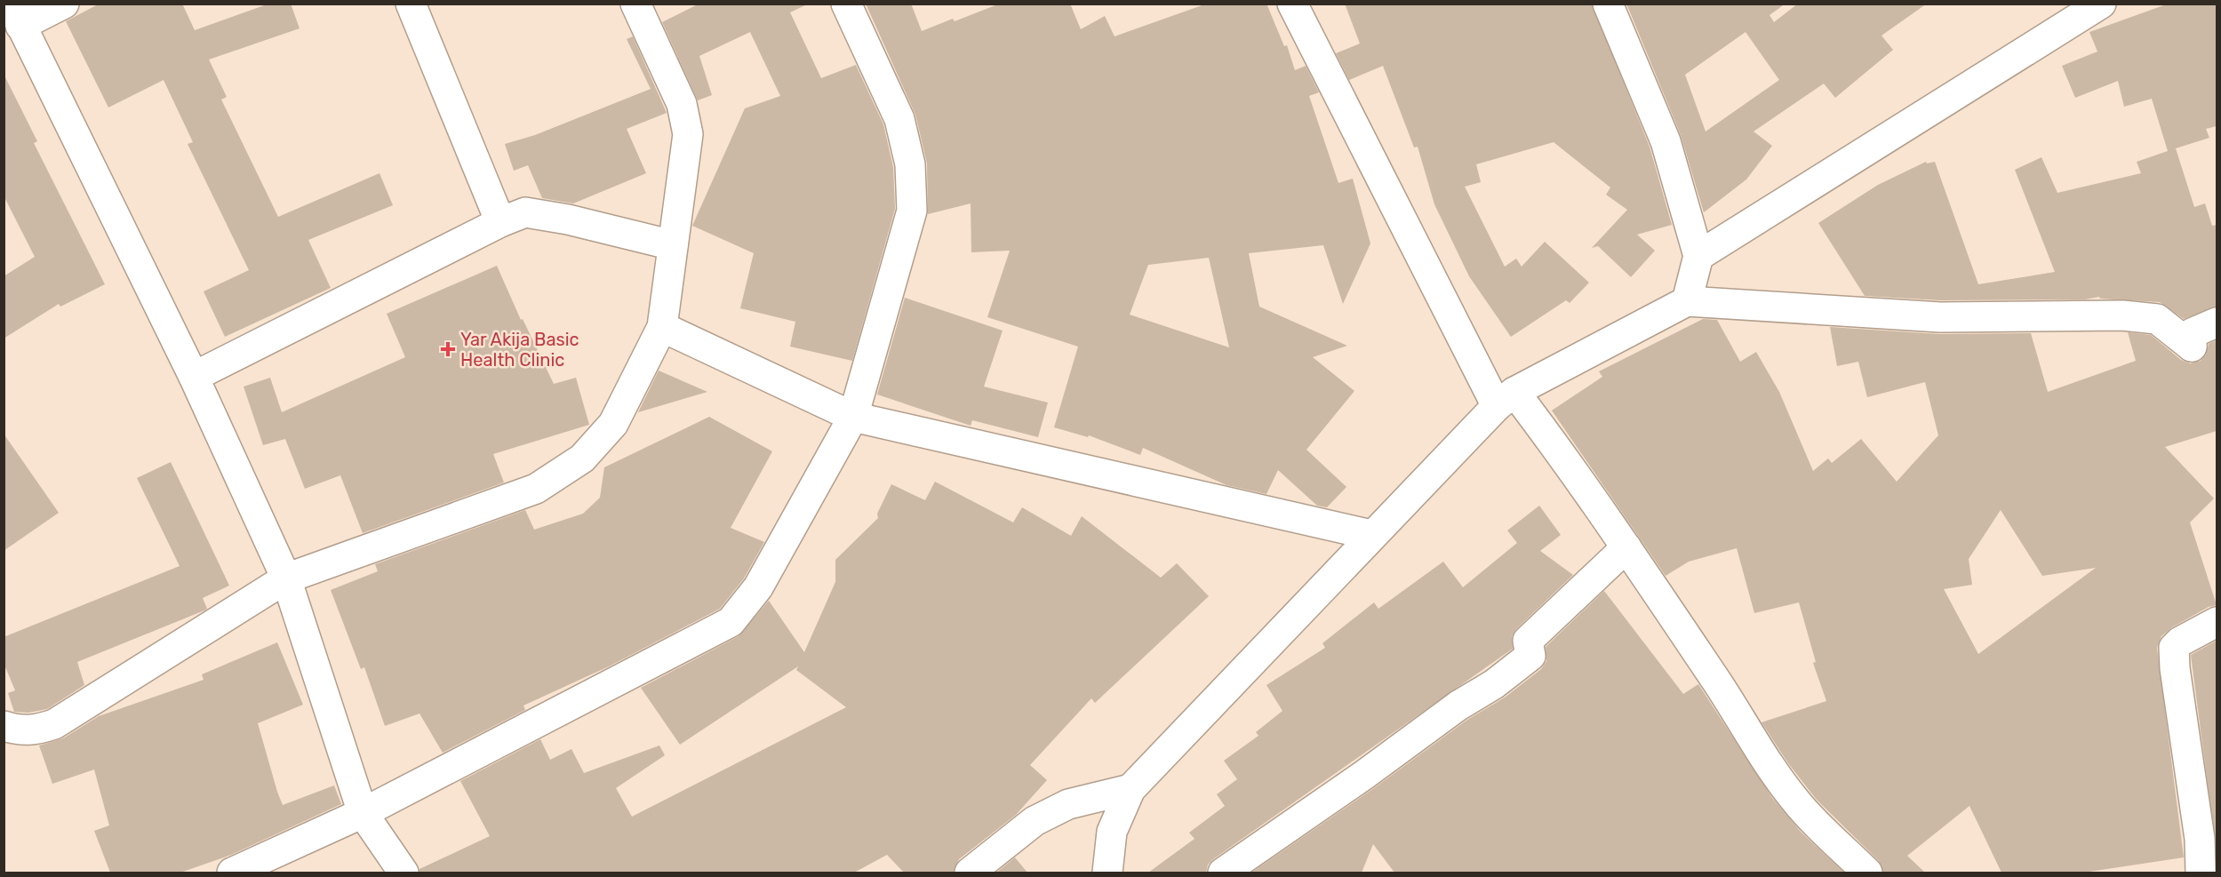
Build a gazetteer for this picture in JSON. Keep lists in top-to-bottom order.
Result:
{
  "places": {
    "health": ["Yar Akija Basic Health Clinic"]
  }
}
